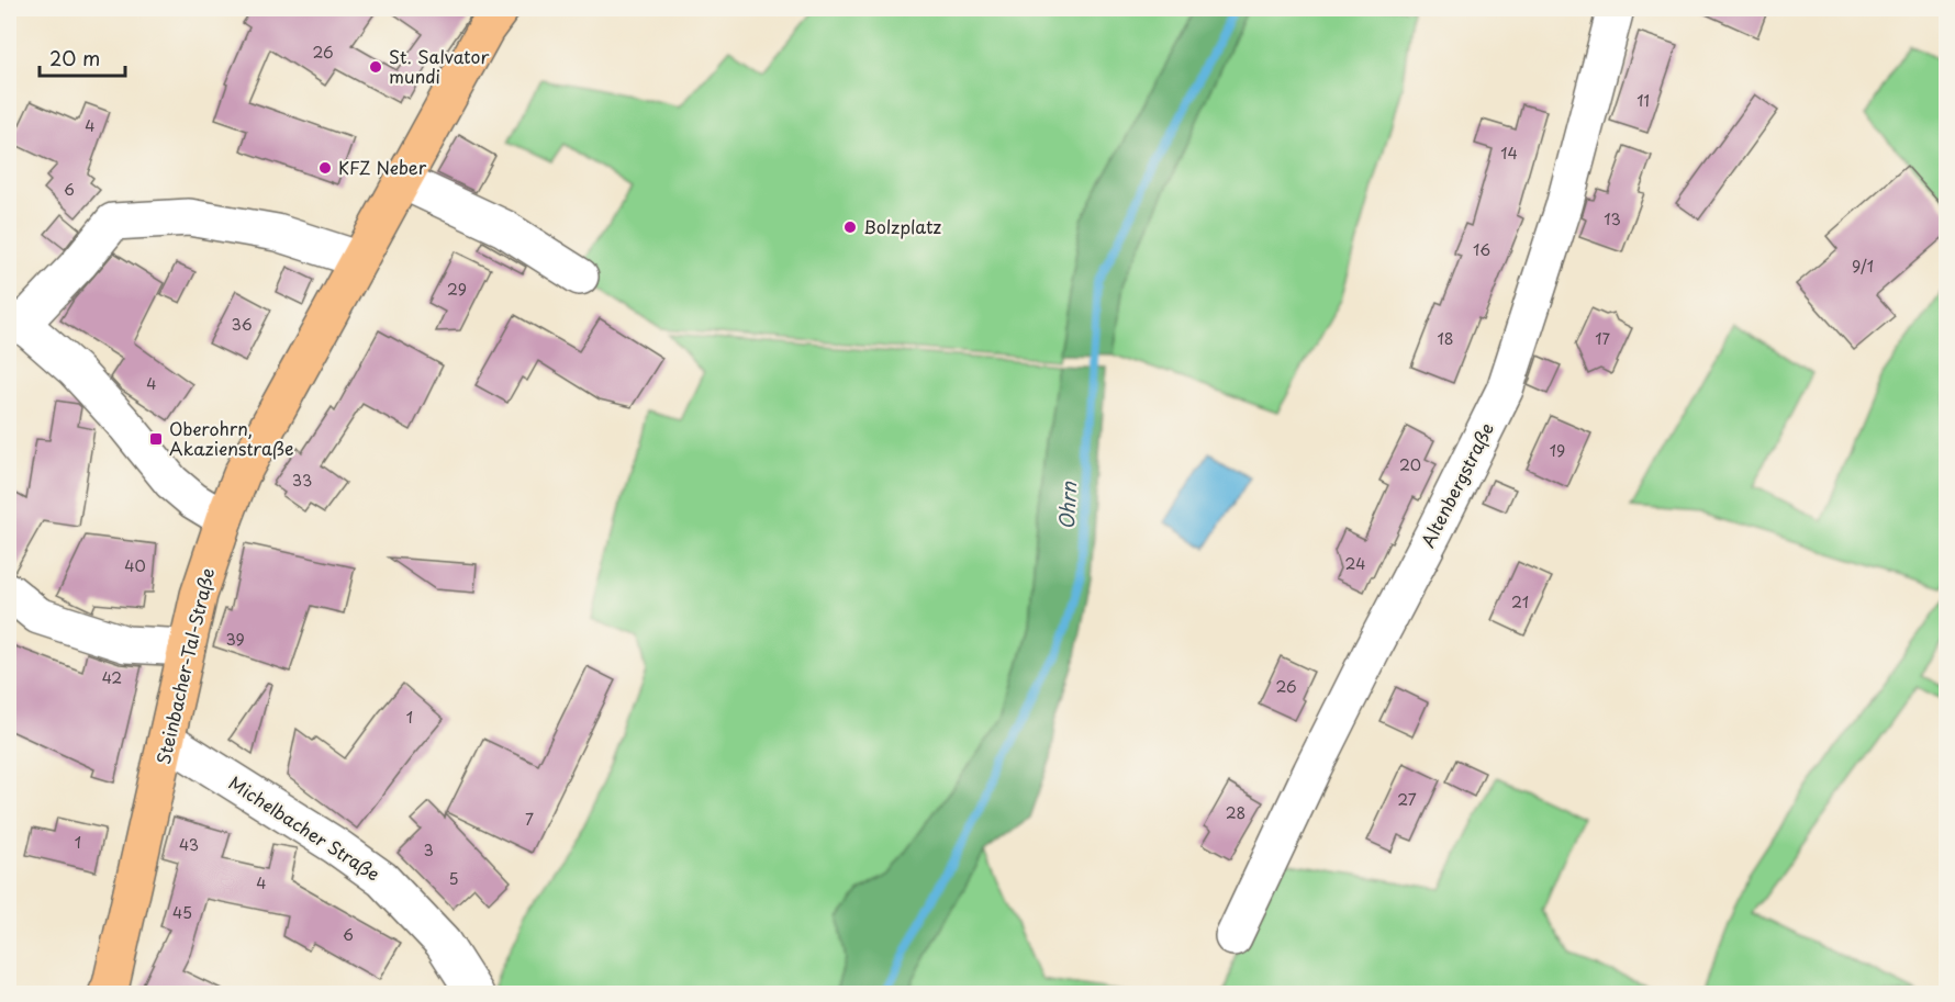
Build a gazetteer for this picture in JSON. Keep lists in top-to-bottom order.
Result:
{
  "streets": {
    "main road": ["Steinbacher-Tal-Straße"],
    "street": ["Altenbergstraße", "Michelbacher Straße"]
  },
  "crossings": [
    ["Steinbacher-Tal-Straße", "Michelbacher Straße"]
  ],
  "water": ["Ohrn"],
  "places": {
    "other": ["St. Salvator mundi", "KFZ Neber", "Bolzplatz"],
    "transit": ["Oberohrn, Akazienstraße"]
  },
  "house_numbers": [
    "26",
    "11",
    "4",
    "14",
    "6",
    "13",
    "16",
    "9/1",
    "29",
    "36",
    "18",
    "17",
    "4",
    "19",
    "20",
    "33",
    "24",
    "40",
    "21",
    "39",
    "42",
    "26",
    "1",
    "27",
    "28",
    "7",
    "1",
    "43",
    "3",
    "5",
    "4",
    "45",
    "6"
  ],
  "scale_bar": "20 m"
}
